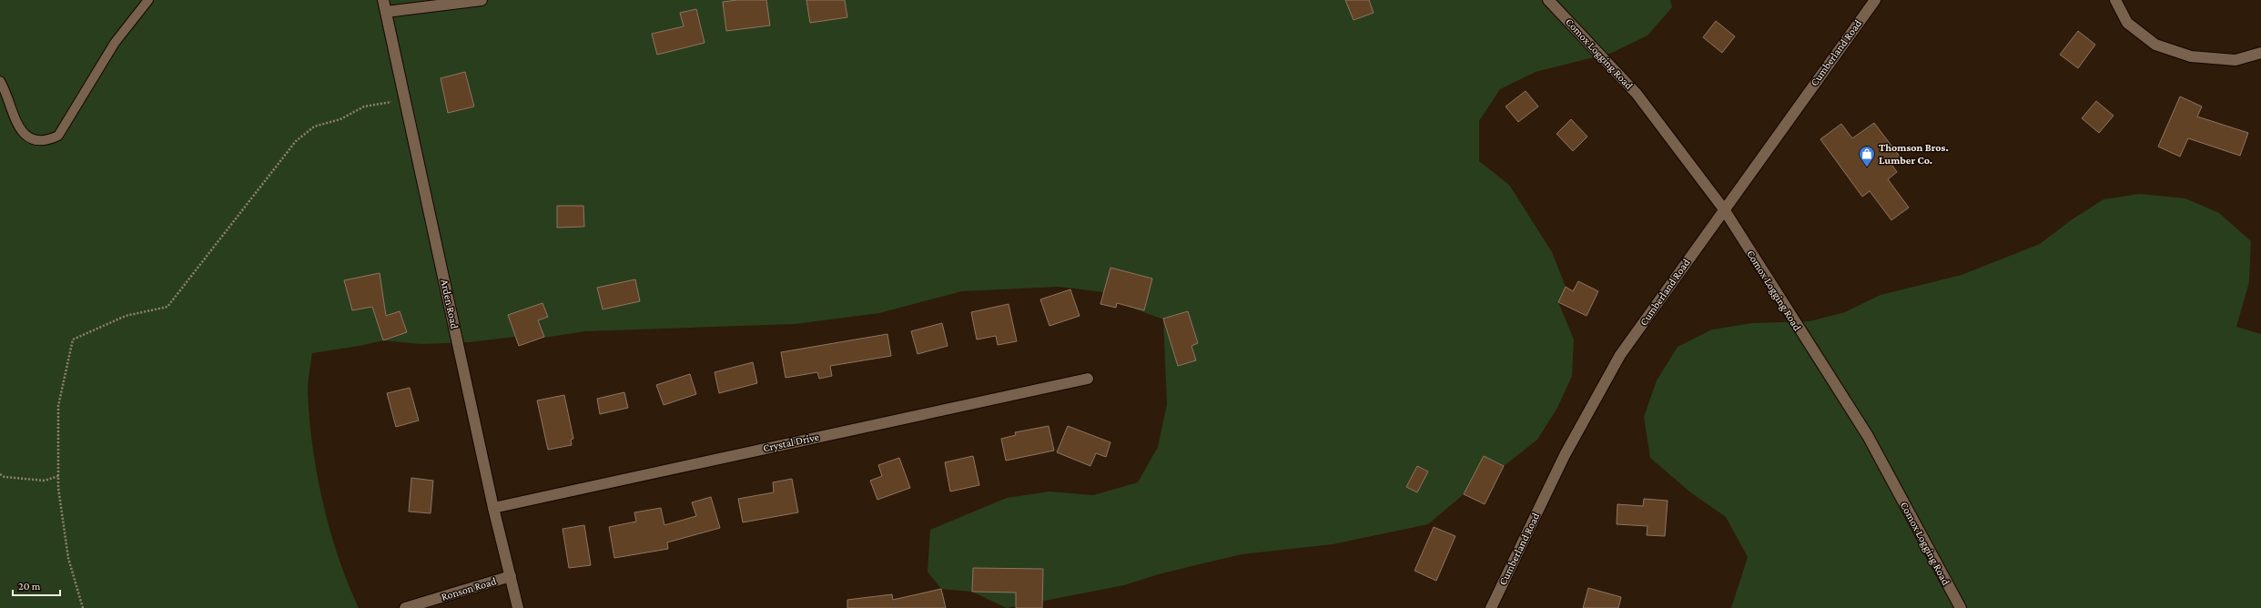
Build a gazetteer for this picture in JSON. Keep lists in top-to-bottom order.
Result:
{
  "streets": {
    "street": [
      "Cumberland Road",
      "Comox Logging Road",
      "Arden Road",
      "Crystal Drive",
      "Ronson Road"
    ]
  },
  "crossings": [
    ["Cumberland Road", "Comox Logging Road"],
    ["Arden Road", "Crystal Drive"],
    ["Arden Road", "Ronson Road"]
  ],
  "places": {
    "shop": ["Thomson Bros. Lumber Co."]
  },
  "scale_bar": "20 m"
}
